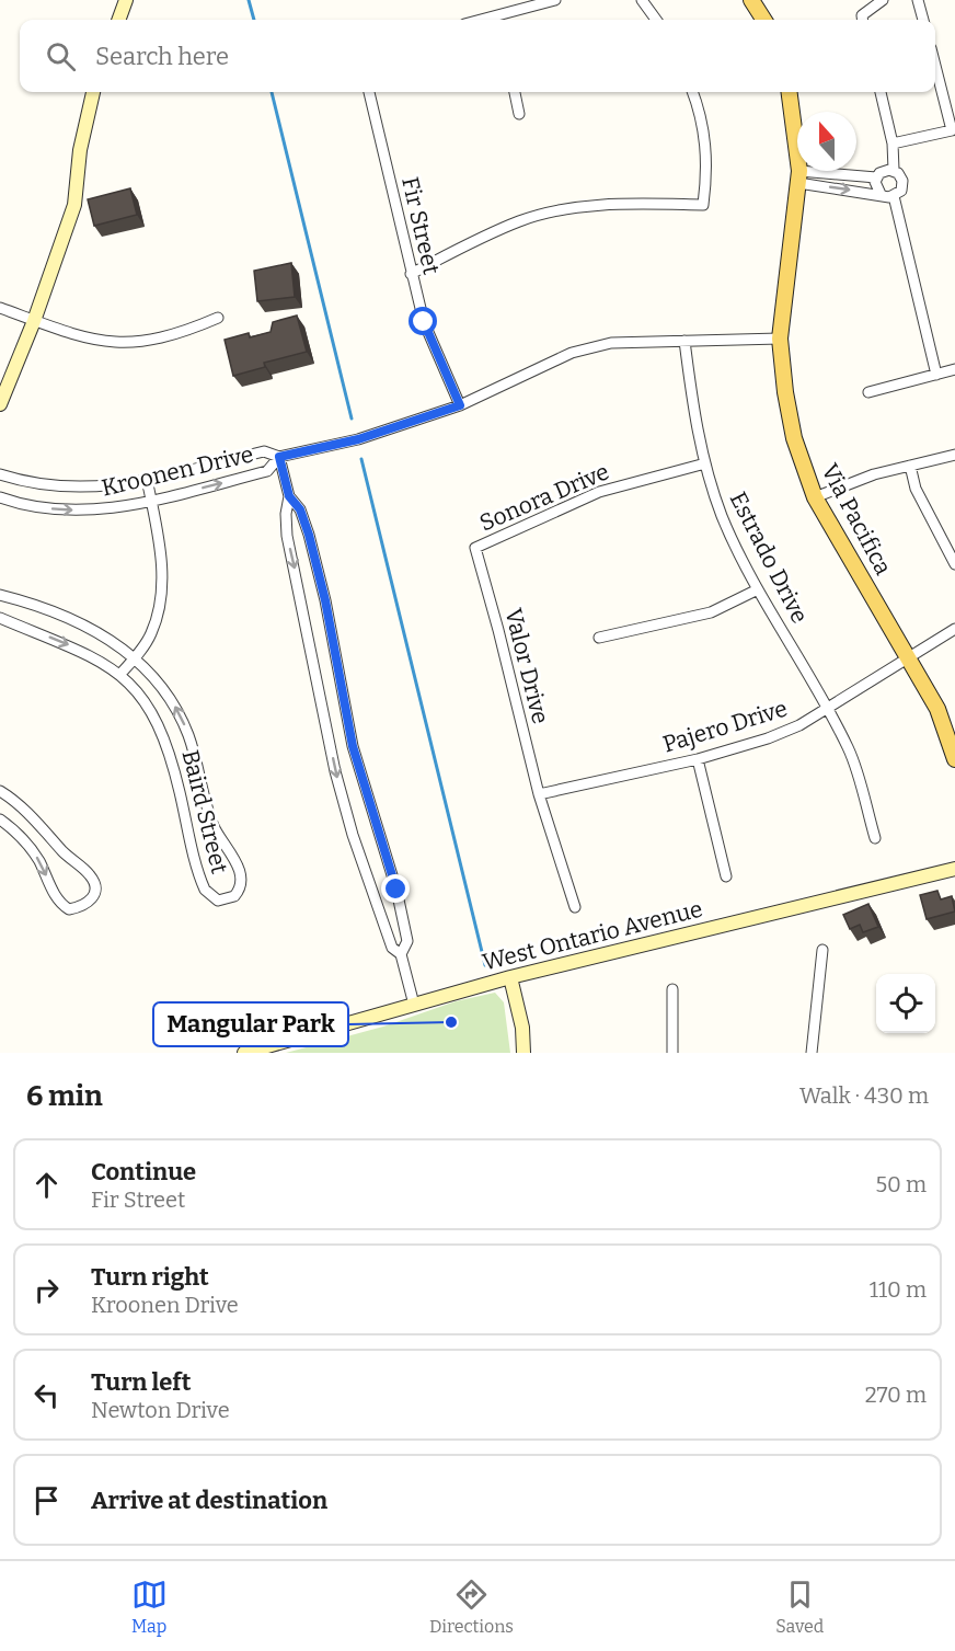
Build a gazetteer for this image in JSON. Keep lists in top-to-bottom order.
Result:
{
  "streets": {
    "main road": ["Via Pacifica", "West Ontario Avenue"],
    "street": [
      "Fir Street",
      "Kroonen Drive",
      "Sonora Drive",
      "Estrado Drive",
      "Valor Drive",
      "Pajero Drive",
      "Baird Street"
    ]
  },
  "crossings": [
    ["Fir Street", "Kroonen Drive"],
    ["Kroonen Drive", "Via Pacifica"],
    ["Kroonen Drive", "Estrado Drive"],
    ["Sonora Drive", "Estrado Drive"],
    ["Sonora Drive", "Valor Drive"],
    ["Via Pacifica", "Pajero Drive"],
    ["Estrado Drive", "Pajero Drive"],
    ["Valor Drive", "Pajero Drive"]
  ],
  "places": ["Mangular Park"],
  "north": "top",
  "page": {
    "search": "Search here",
    "heading": ["6 min", "Walk · 430 m"],
    "list": [
      ["Continue", "Fir Street", "50 m"],
      ["Turn right", "Kroonen Drive", "110 m"],
      ["Turn left", "Newton Drive", "270 m"],
      "Arrive at destination"
    ],
    "nav": ["Map", "Directions", "Saved"]
  }
}
